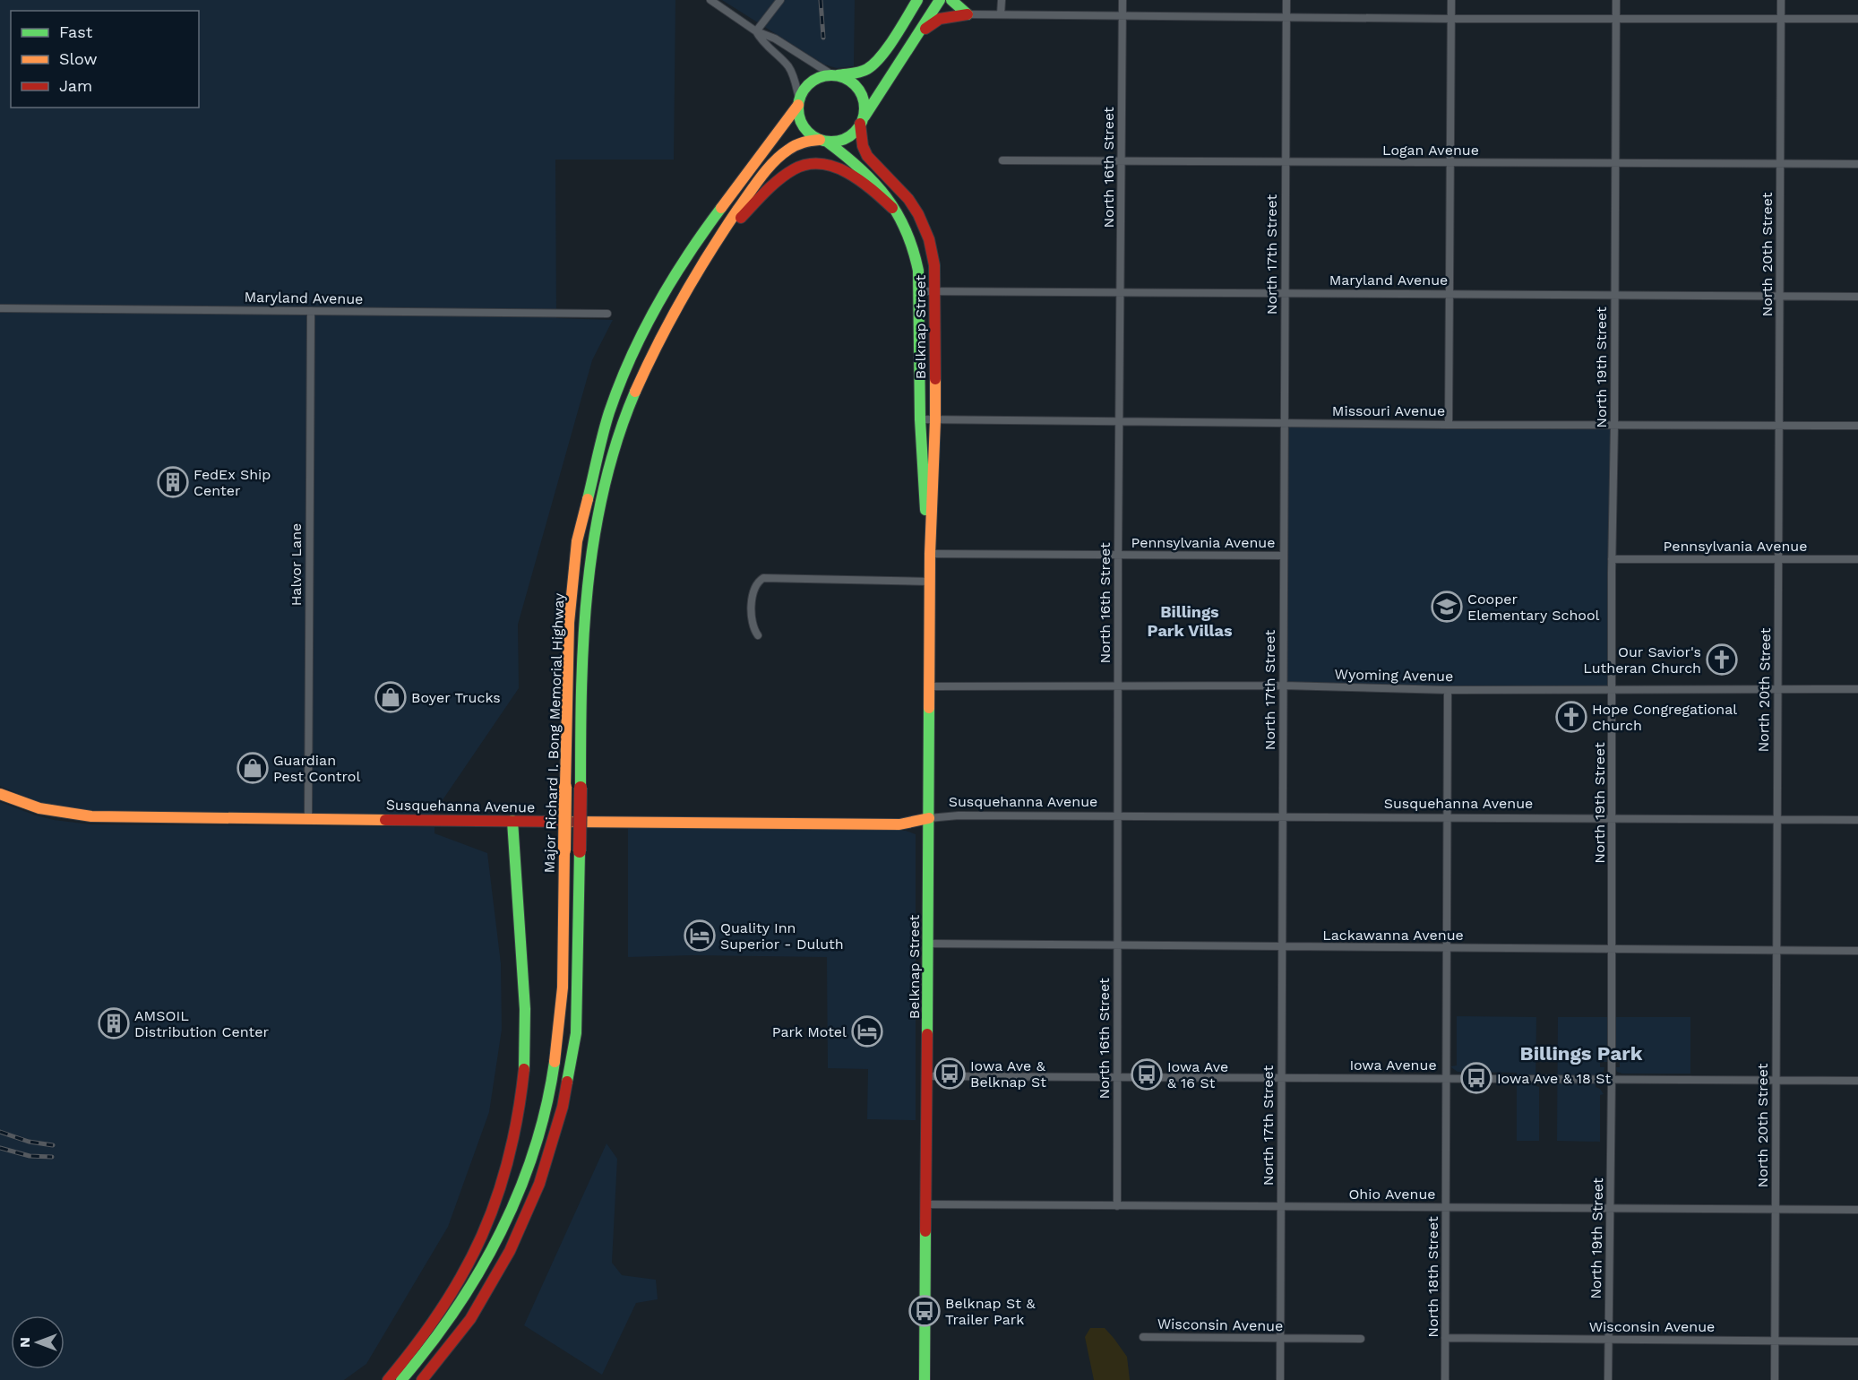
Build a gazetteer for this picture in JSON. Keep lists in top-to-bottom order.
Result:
{
  "streets": {
    "main road": ["Belknap Street", "Major Richard I. Bong Memorial Highway", "Susquehanna Avenue"],
    "street": [
      "Logan Avenue",
      "North 16th Street",
      "North 17th Street",
      "North 20th Street",
      "Maryland Avenue",
      "North 19th Street",
      "Missouri Avenue",
      "Pennsylvania Avenue",
      "Halvor Lane",
      "Wyoming Avenue",
      "Lackawanna Avenue",
      "Iowa Avenue",
      "Ohio Avenue",
      "North 18th Street",
      "Wisconsin Avenue"
    ]
  },
  "crossings": [
    ["Logan Avenue", "North 16th Street"],
    ["Logan Avenue", "North 17th Street"],
    ["Logan Avenue", "North 20th Street"],
    ["Logan Avenue", "North 19th Street"],
    ["North 16th Street", "Maryland Avenue"],
    ["North 16th Street", "Missouri Avenue"],
    ["North 16th Street", "Pennsylvania Avenue"],
    ["North 16th Street", "Wyoming Avenue"],
    ["North 16th Street", "Susquehanna Avenue"],
    ["North 16th Street", "Lackawanna Avenue"],
    ["North 16th Street", "Iowa Avenue"],
    ["North 16th Street", "Ohio Avenue"],
    ["North 17th Street", "Maryland Avenue"],
    ["North 17th Street", "Missouri Avenue"],
    ["North 17th Street", "Pennsylvania Avenue"],
    ["North 17th Street", "Wyoming Avenue"],
    ["North 17th Street", "Susquehanna Avenue"],
    ["North 17th Street", "Lackawanna Avenue"],
    ["North 17th Street", "Iowa Avenue"],
    ["North 17th Street", "Ohio Avenue"],
    ["North 17th Street", "Wisconsin Avenue"],
    ["North 20th Street", "Maryland Avenue"],
    ["North 20th Street", "Missouri Avenue"],
    ["North 20th Street", "Pennsylvania Avenue"],
    ["North 20th Street", "Wyoming Avenue"],
    ["North 20th Street", "Susquehanna Avenue"],
    ["North 20th Street", "Lackawanna Avenue"],
    ["North 20th Street", "Iowa Avenue"],
    ["North 20th Street", "Ohio Avenue"],
    ["North 20th Street", "Wisconsin Avenue"],
    ["Maryland Avenue", "Belknap Street"],
    ["Maryland Avenue", "North 19th Street"],
    ["Maryland Avenue", "Halvor Lane"],
    ["Belknap Street", "Missouri Avenue"],
    ["Belknap Street", "Pennsylvania Avenue"],
    ["Belknap Street", "Wyoming Avenue"],
    ["Belknap Street", "Major Richard I. Bong Memorial Highway"],
    ["Belknap Street", "Susquehanna Avenue"],
    ["Belknap Street", "Lackawanna Avenue"],
    ["Belknap Street", "Iowa Avenue"],
    ["Belknap Street", "Ohio Avenue"],
    ["North 19th Street", "Missouri Avenue"],
    ["North 19th Street", "Pennsylvania Avenue"],
    ["North 19th Street", "Wyoming Avenue"],
    ["North 19th Street", "Susquehanna Avenue"],
    ["North 19th Street", "Lackawanna Avenue"],
    ["North 19th Street", "Iowa Avenue"],
    ["North 19th Street", "Ohio Avenue"],
    ["North 19th Street", "Wisconsin Avenue"],
    ["Halvor Lane", "Susquehanna Avenue"],
    ["Wyoming Avenue", "North 18th Street"],
    ["Susquehanna Avenue", "North 18th Street"],
    ["Lackawanna Avenue", "North 18th Street"],
    ["Iowa Avenue", "North 18th Street"],
    ["Ohio Avenue", "North 18th Street"],
    ["North 18th Street", "Wisconsin Avenue"]
  ],
  "districts": ["Billings Park Villas", "Billings Park"],
  "places": {
    "building": ["FedEx Ship Center", "AMSOIL Distribution Center"],
    "school or university": ["Cooper Elementary School"],
    "church": ["Our Savior's Lutheran Church", "Hope Congregational Church"],
    "shop": ["Boyer Trucks", "Guardian Pest Control"],
    "hotel": ["Quality Inn Superior - Duluth", "Park Motel"],
    "bus stop": [
      "Iowa Ave & Belknap St",
      "Iowa Ave & 16 St",
      "Iowa Ave & 18 St",
      "Belknap St & Trailer Park"
    ]
  },
  "legend": ["Fast", "Slow", "Jam"],
  "north": "left"
}
